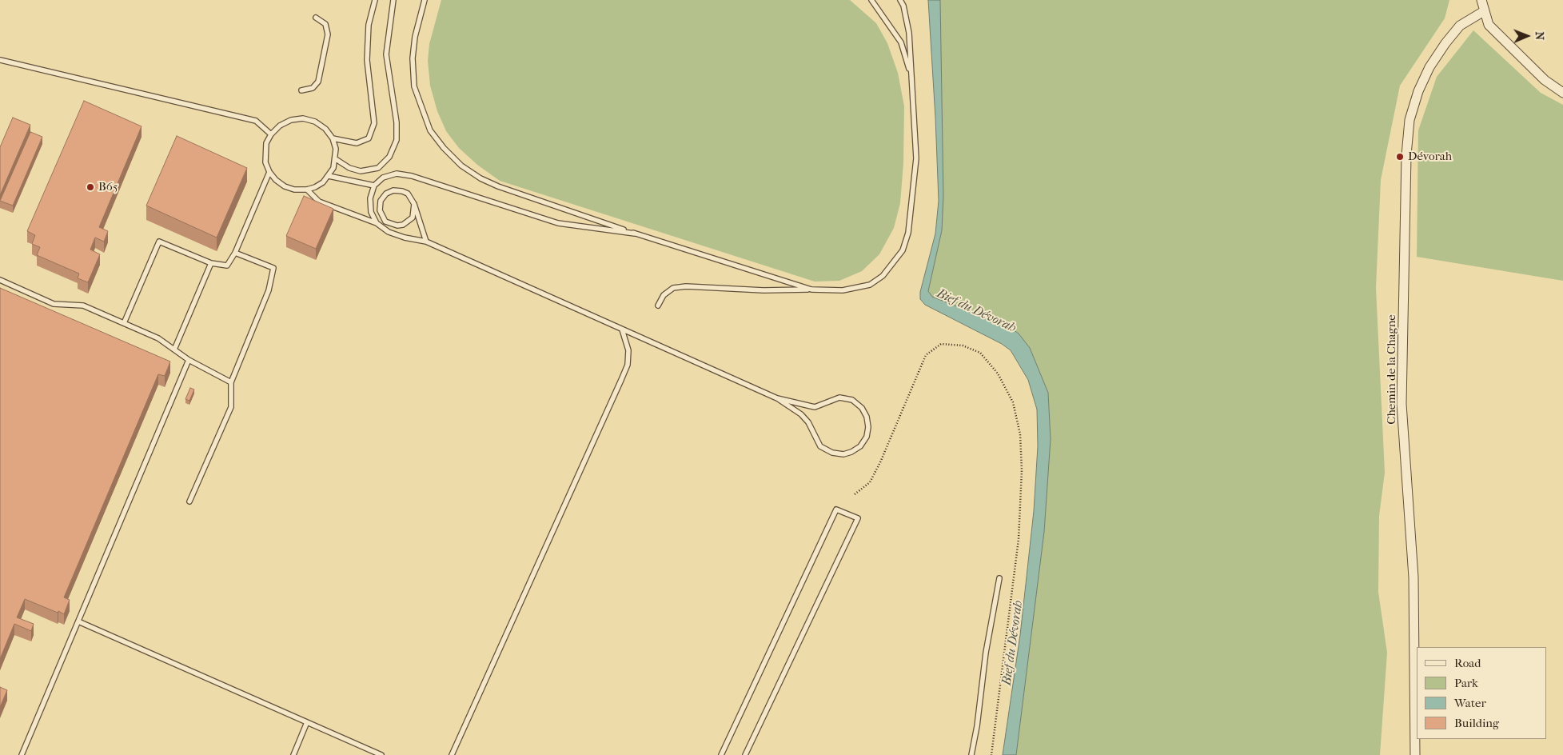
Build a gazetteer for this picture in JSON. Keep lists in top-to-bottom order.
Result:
{
  "streets": {
    "street": ["Chemin de la Chagne"]
  },
  "water": ["Bief du Dévorah"],
  "places": ["Dévorah", "B65"],
  "legend": [
    "Road",
    "Park",
    "Water",
    "Building"
  ],
  "north": "right"
}
